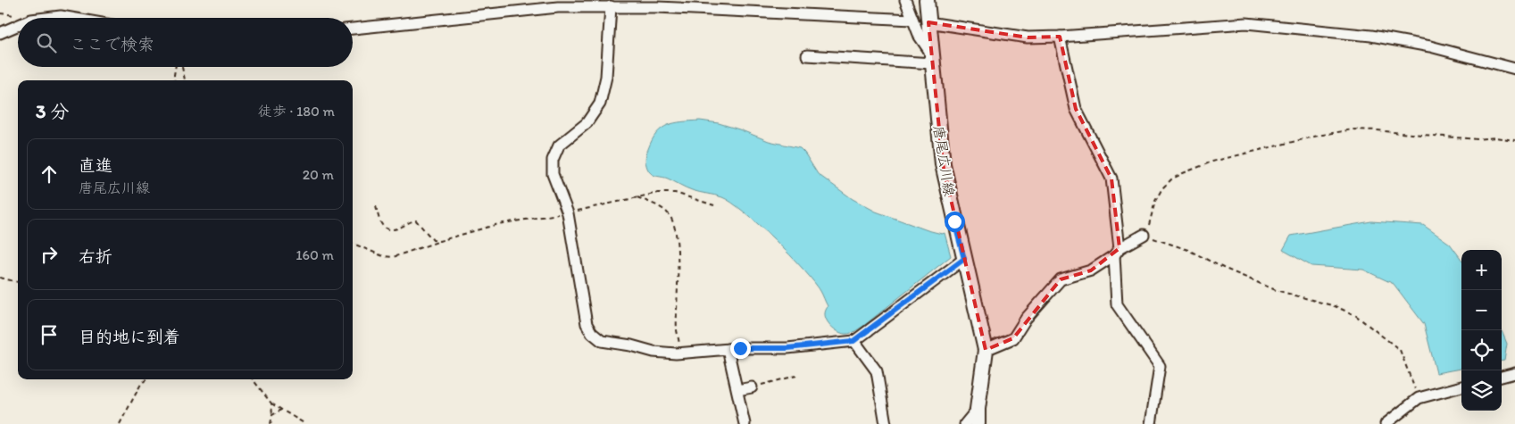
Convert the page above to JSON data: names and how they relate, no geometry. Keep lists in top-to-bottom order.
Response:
{
  "streets": {
    "main road": ["唐尾広川線"]
  },
  "page": {
    "search": "ここで検索",
    "heading": ["3 分", "徒歩 · 180 m"],
    "list": [
      ["直進", "唐尾広川線", "20 m"],
      ["右折", "160 m"],
      "目的地に到着"
    ],
    "map_buttons": ["+", "−"]
  }
}
